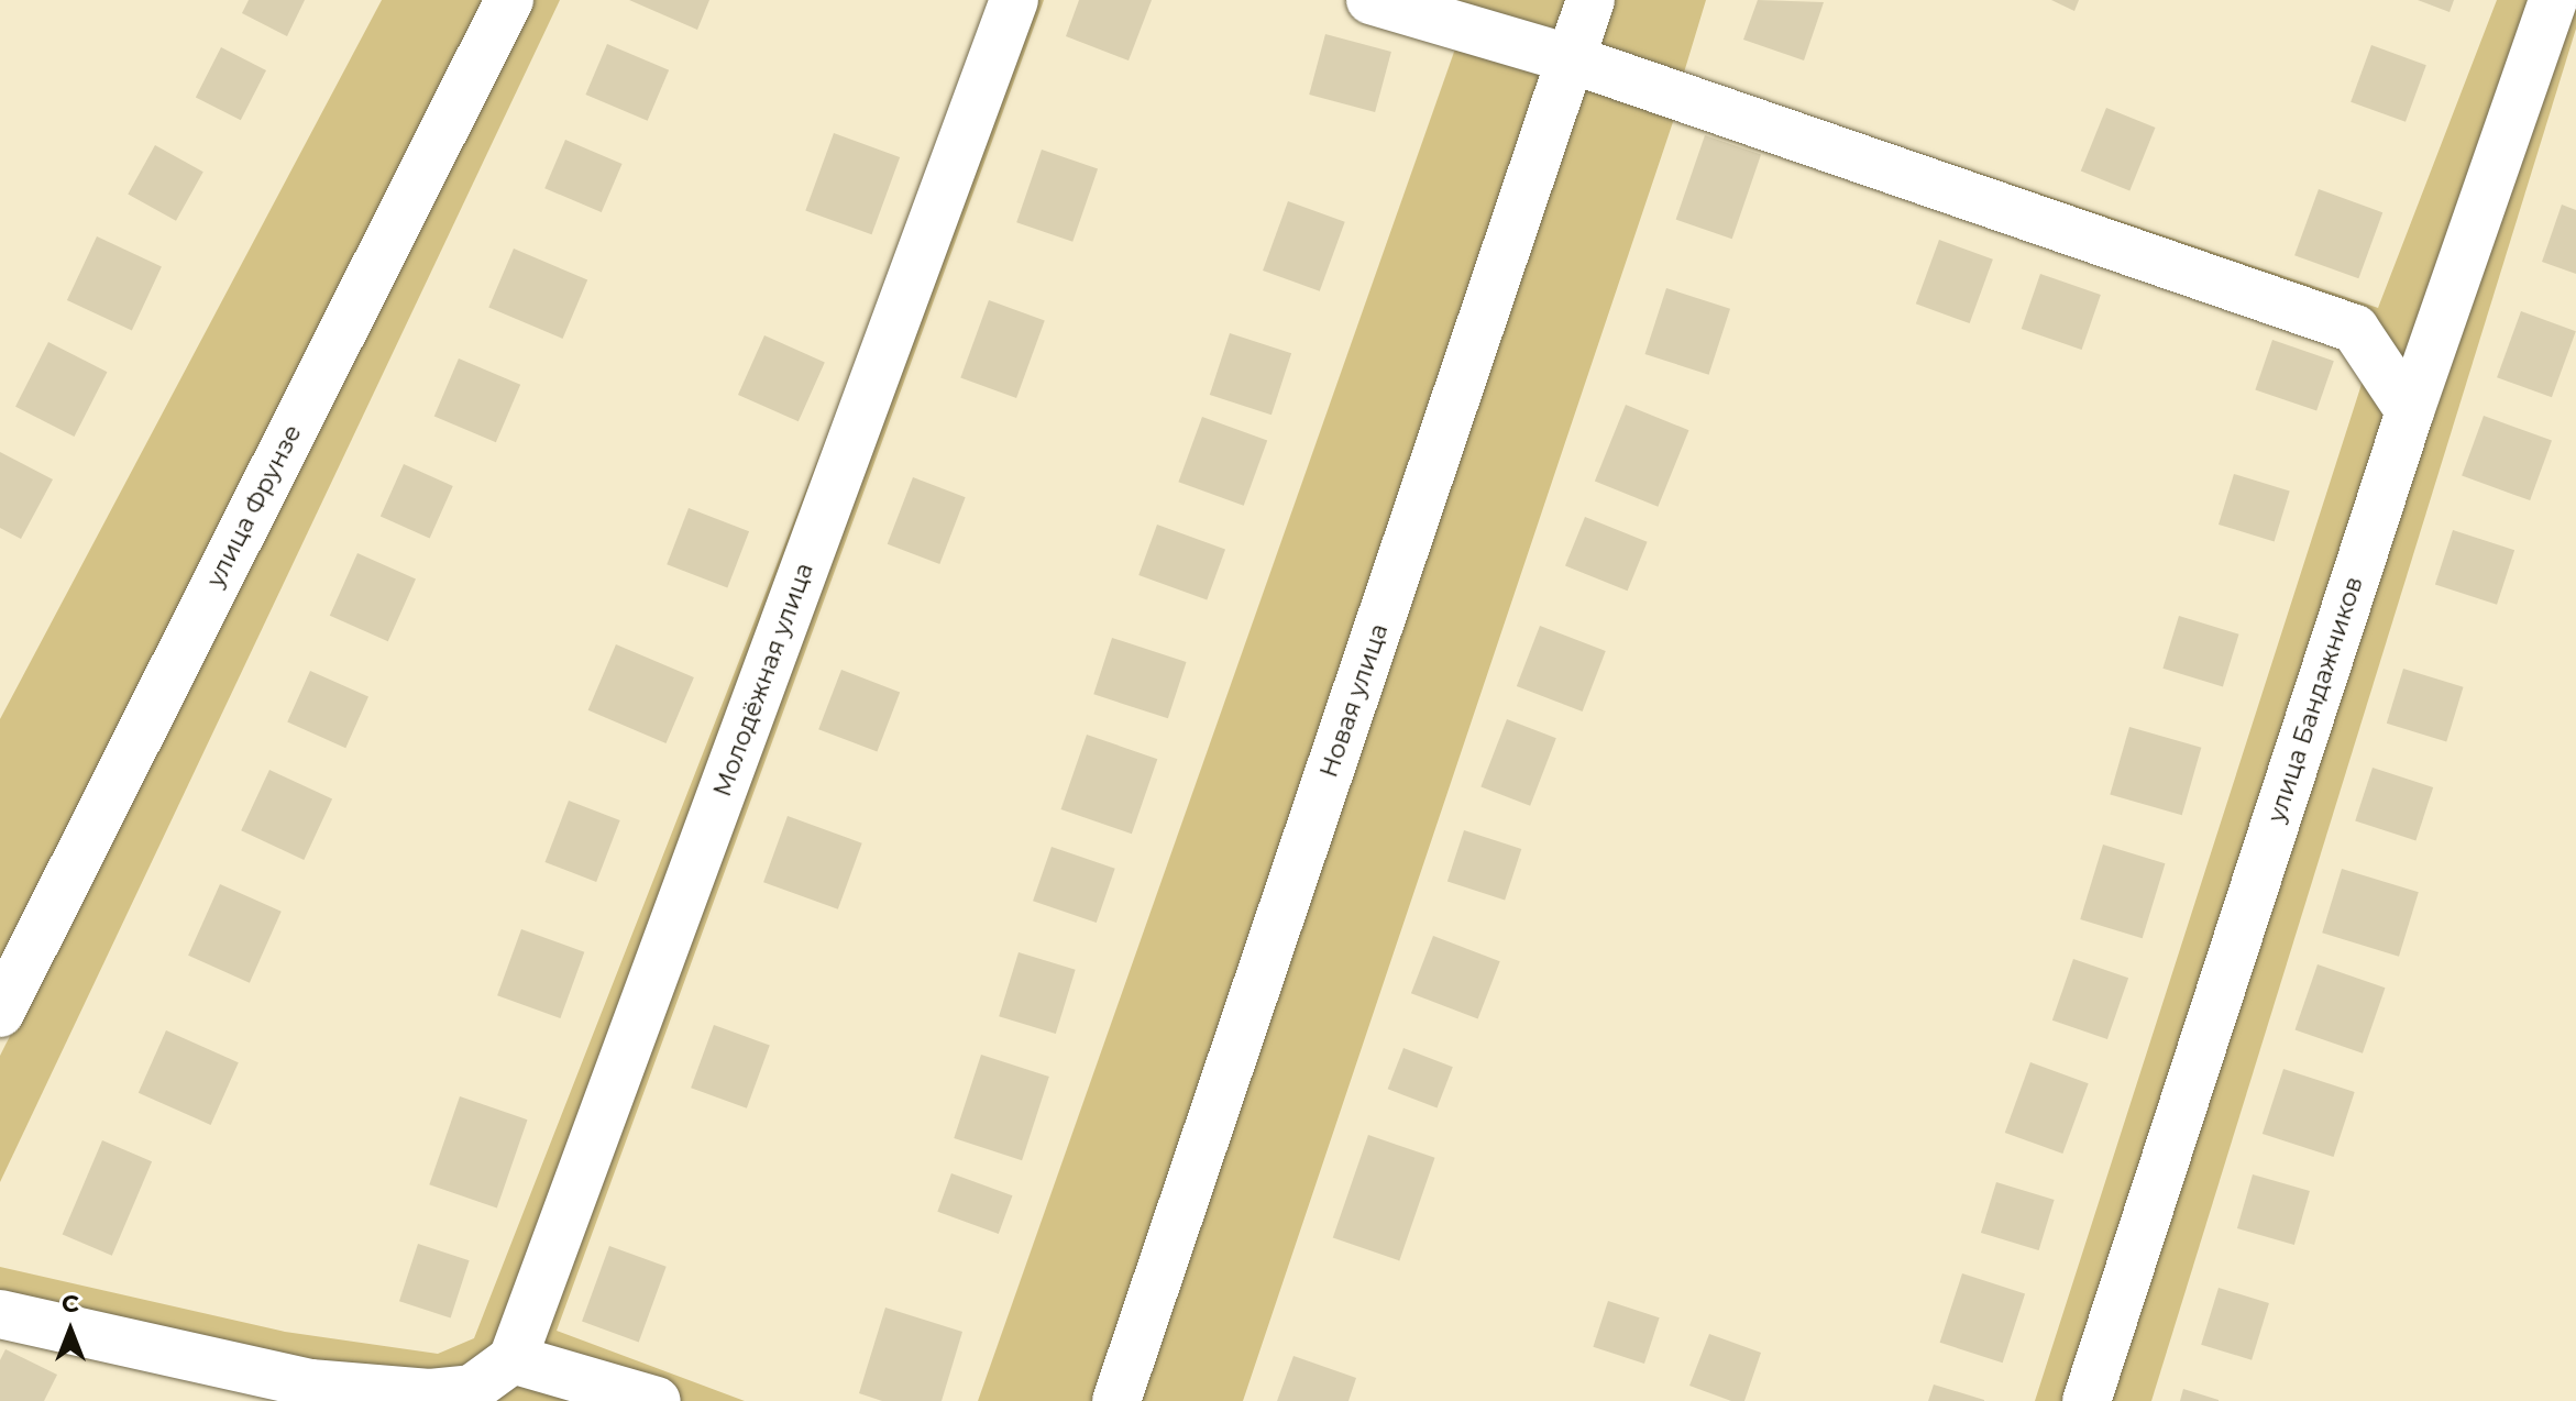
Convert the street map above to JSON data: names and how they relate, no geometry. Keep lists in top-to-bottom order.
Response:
{
  "streets": {
    "street": [
      "улица Фрунзе",
      "Молодёжная улица",
      "улица Бандажников",
      "Новая улица"
    ]
  },
  "north": "top"
}
